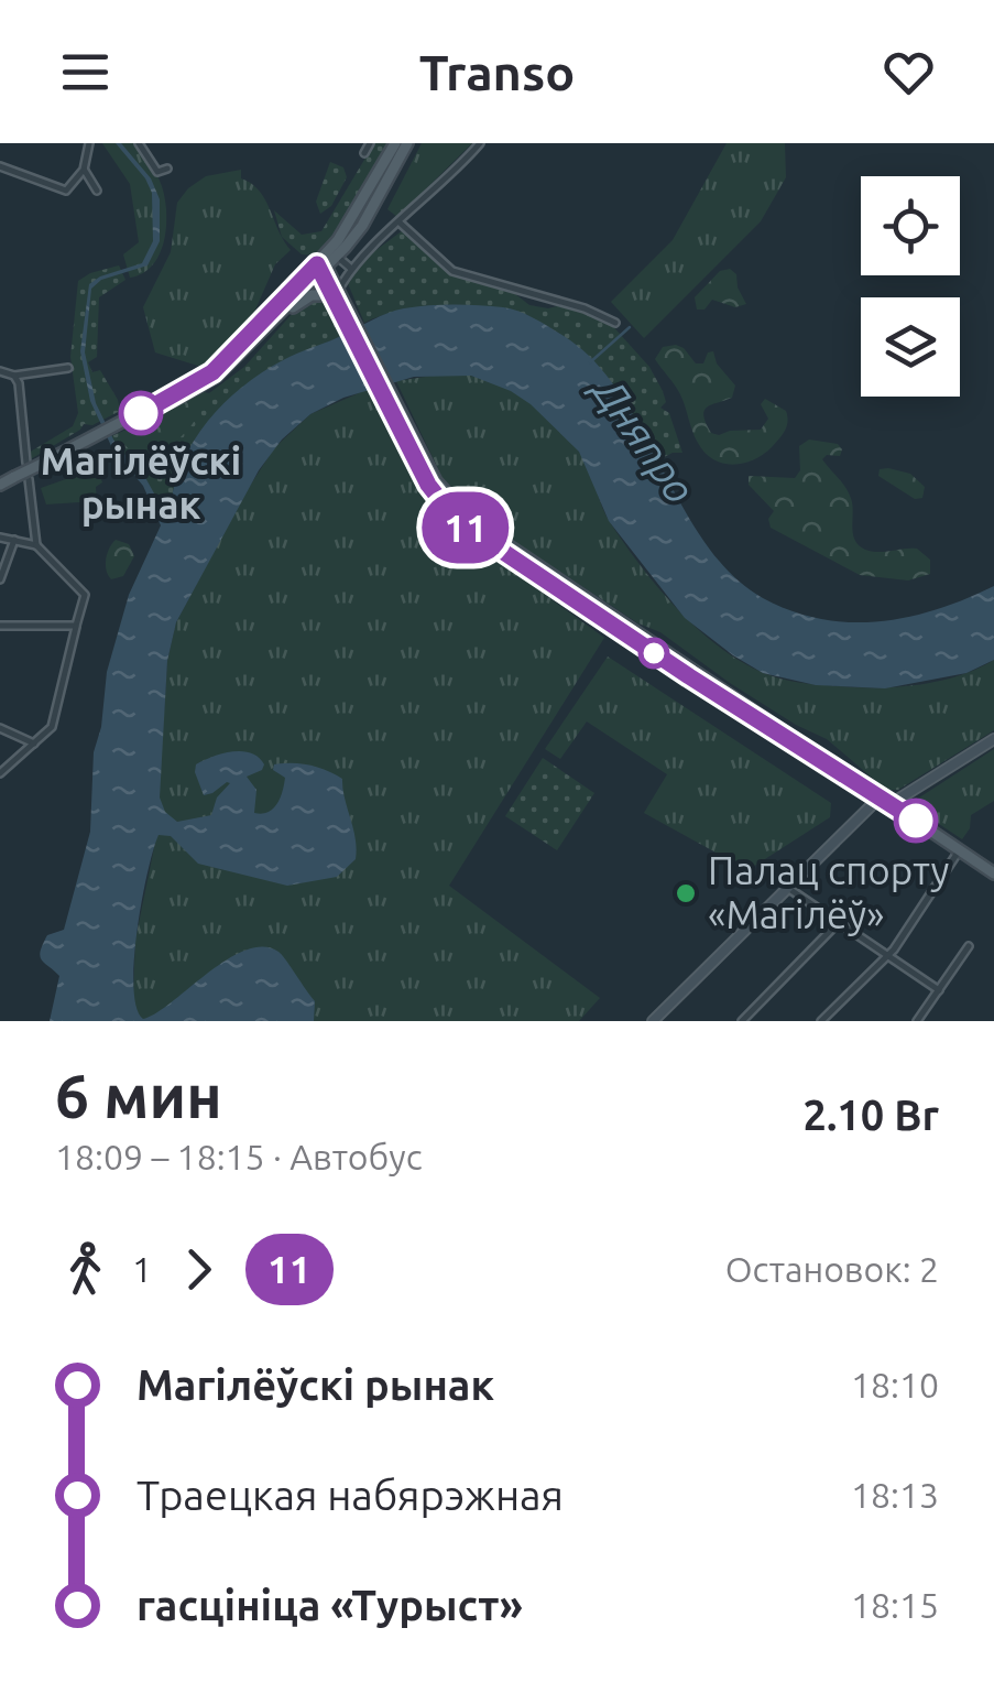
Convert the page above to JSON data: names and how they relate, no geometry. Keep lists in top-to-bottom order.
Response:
{
  "water": ["Дняпро"],
  "places": ["Магілёўскі рынак", "Палац спорту «Магілёў»"],
  "lines": ["bus line 11"],
  "page": {
    "header": "Transo",
    "on_map": "11",
    "heading": ["6 мин", "18:09 – 18:15 · Автобус", "2.10 Br"],
    "legs": ["1", "11", "Остановок: 2"],
    "list": [
      {
        "name": "Магілёўскі рынак",
        "value": "18:10"
      },
      {
        "name": "Траецкая набярэжная",
        "value": "18:13"
      },
      {
        "name": "гасцініца «Турыст»",
        "value": "18:15"
      }
    ]
  }
}
